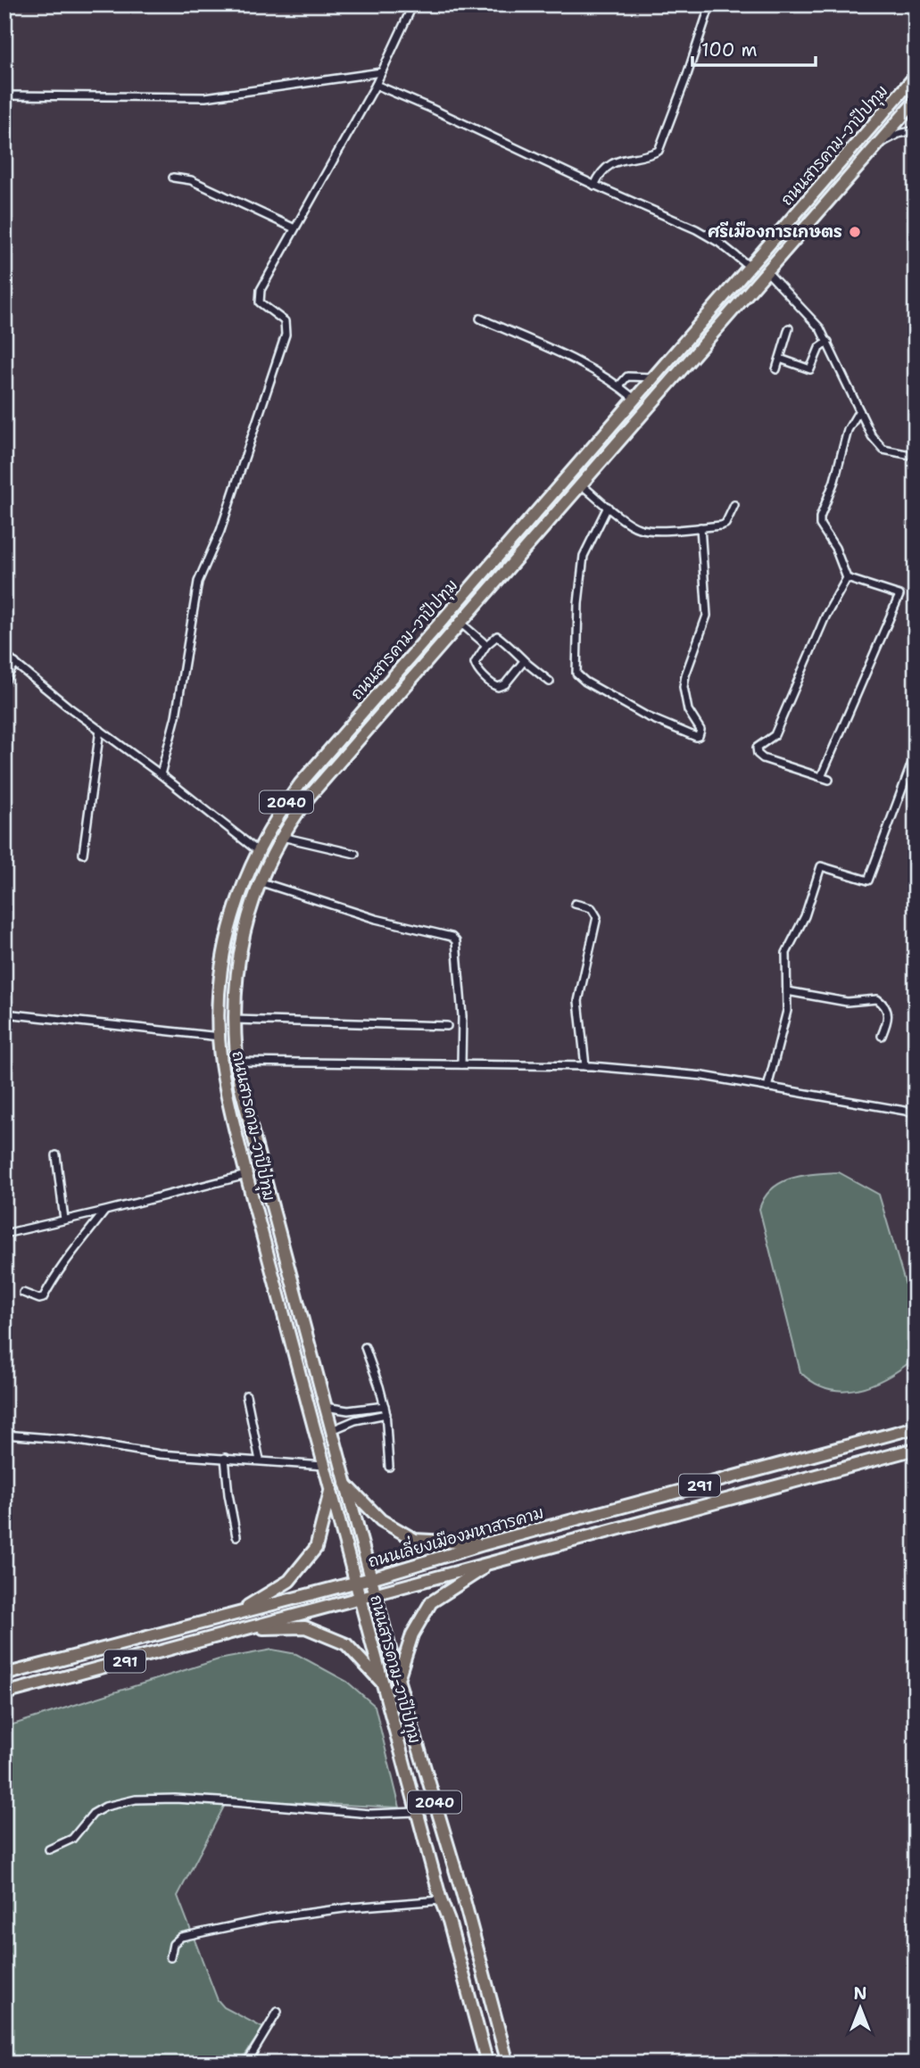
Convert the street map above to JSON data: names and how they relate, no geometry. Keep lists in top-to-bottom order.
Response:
{
  "streets": {
    "main road": [
      "ถนนสารคาม-วาปีปทุม",
      "2040",
      "291",
      "ถนนเลี่ยงเมืองมหาสารคาม"
    ]
  },
  "crossings": [
    ["ถนนสารคาม-วาปีปทุม", "ถนนเลี่ยงเมืองมหาสารคาม"]
  ],
  "places": ["ศรีเมืองการเกษตร"],
  "scale_bar": "100 m",
  "north": "top"
}
